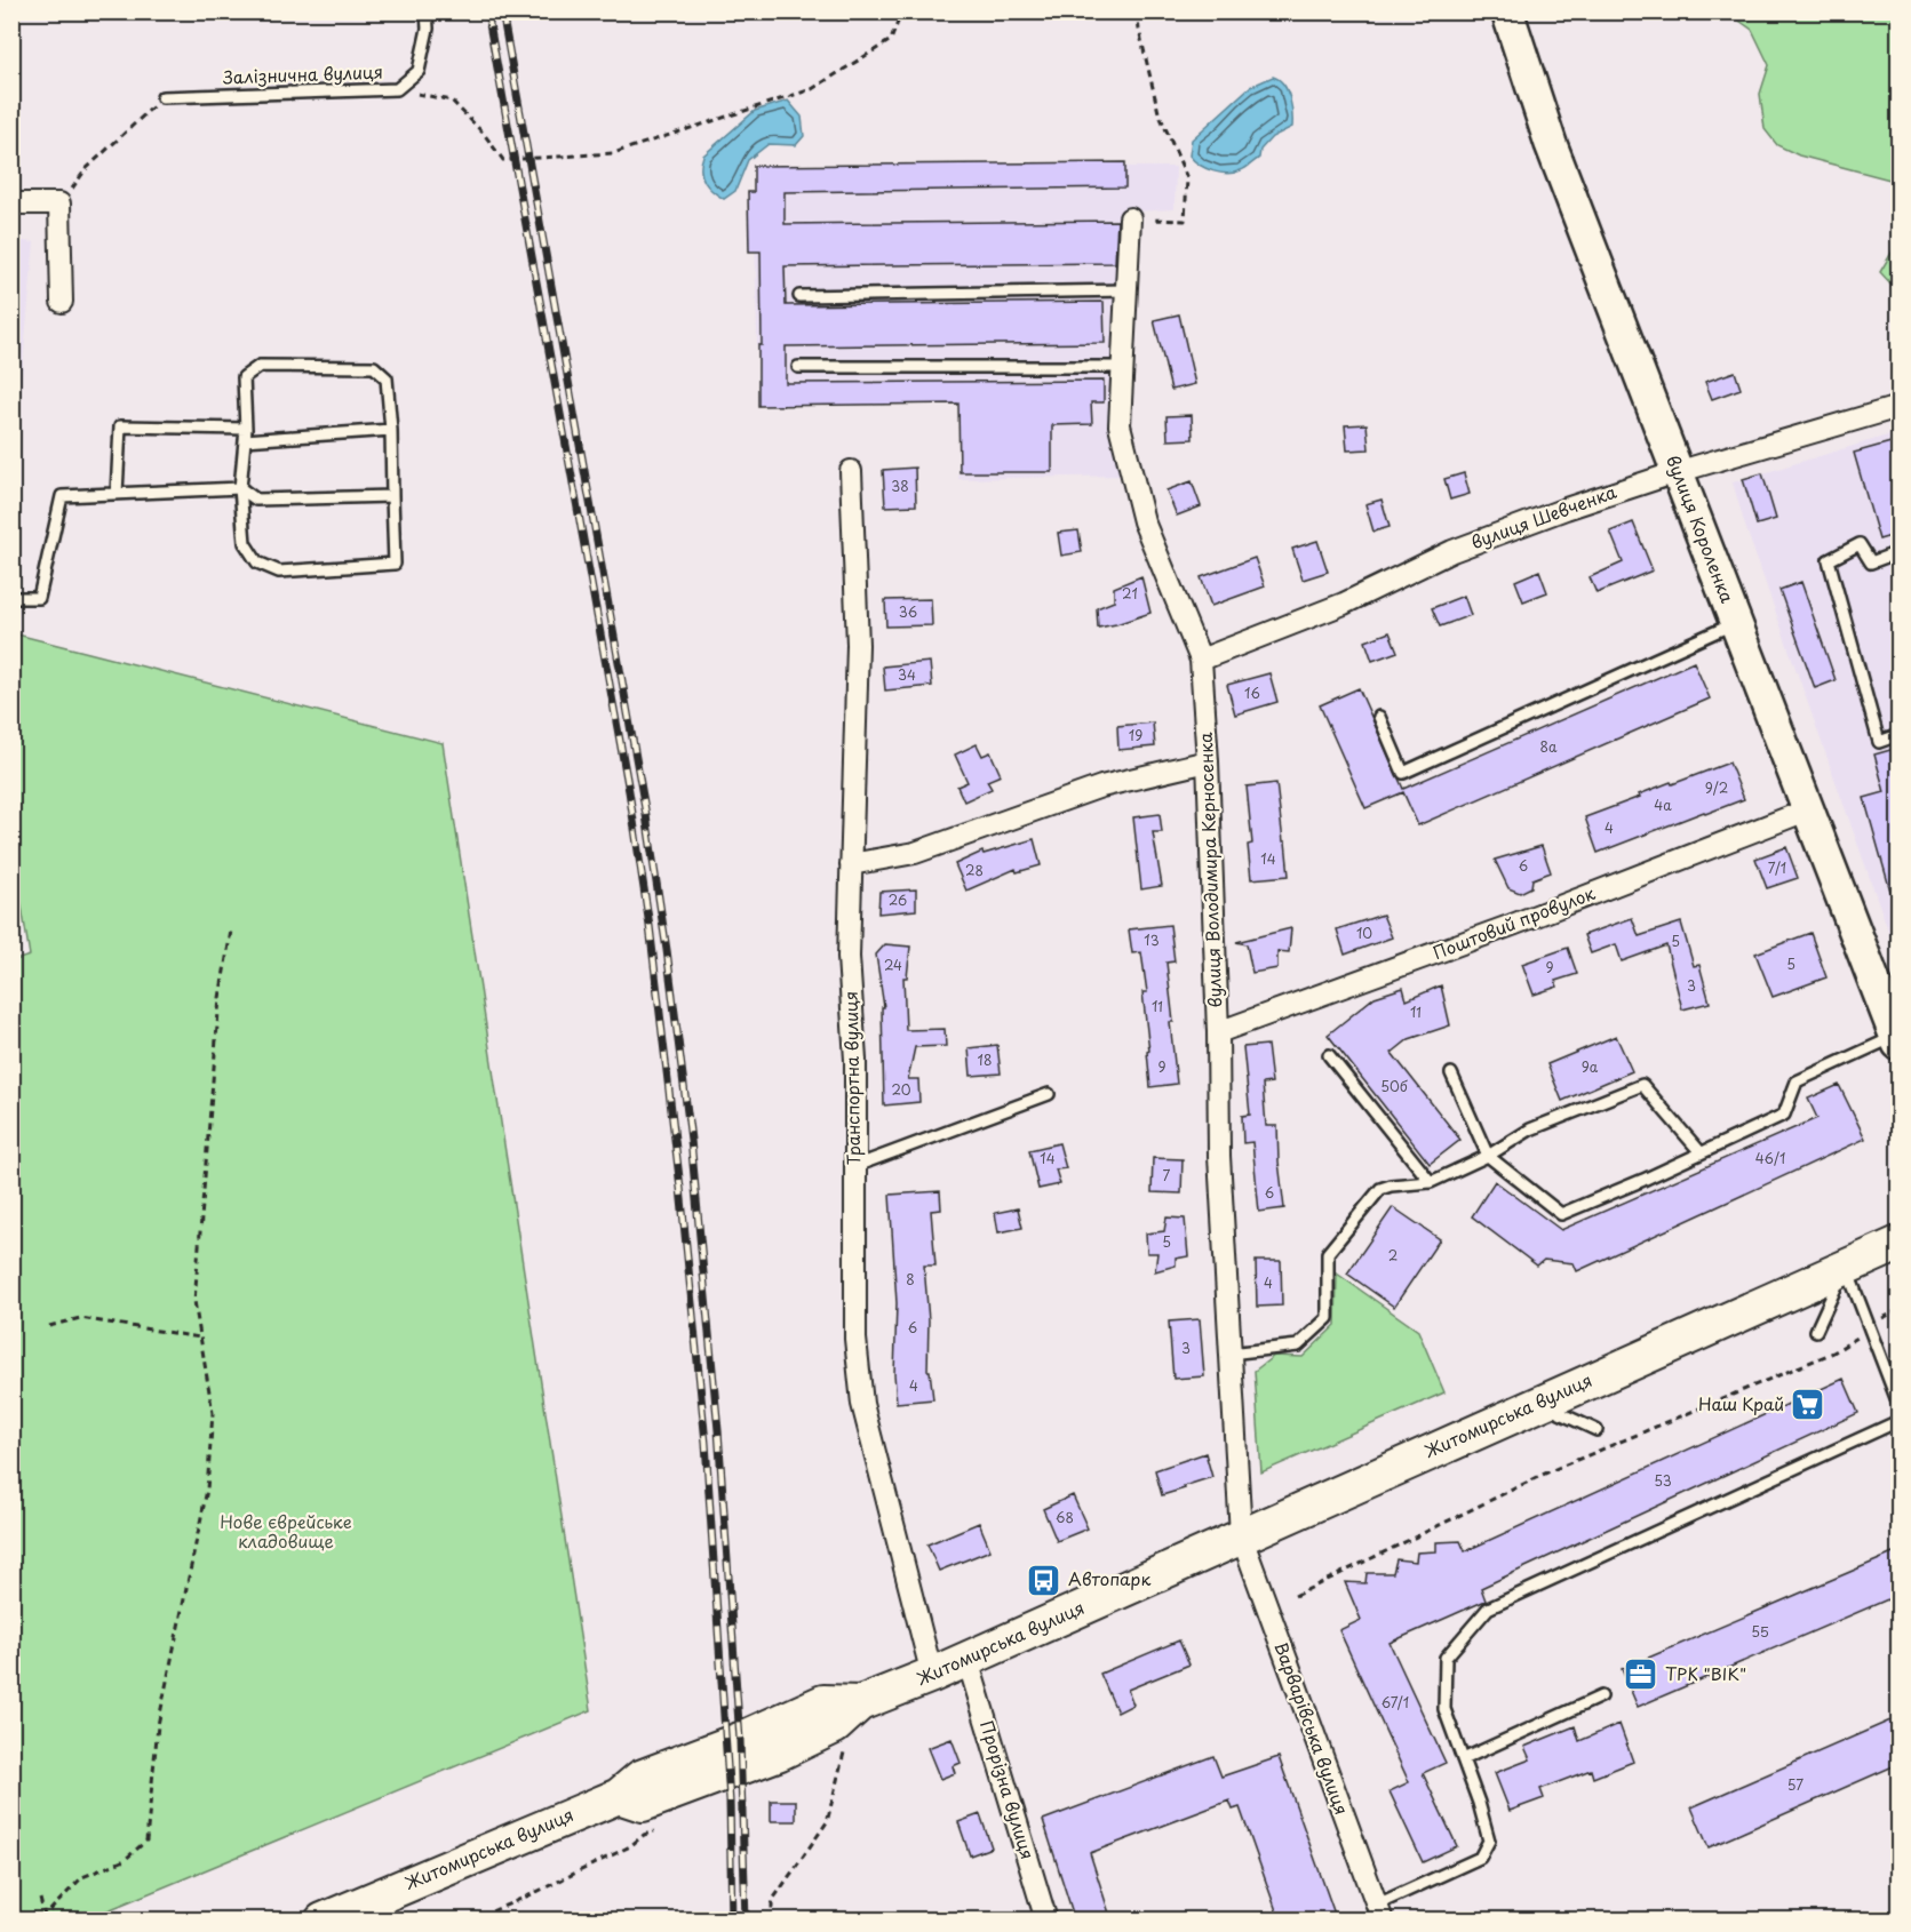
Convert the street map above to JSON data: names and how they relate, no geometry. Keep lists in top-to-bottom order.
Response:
{
  "streets": {
    "main road": ["вулиця Короленка", "Житомирська вулиця"],
    "street": [
      "вулиця Шевченка",
      "вулиця Володимира Керносенка",
      "Поштовий провулок",
      "Транспортна вулиця",
      "Варварівська вулиця",
      "Прорізна вулиця"
    ],
    "lane": ["Залізнична вулиця"]
  },
  "crossings": [
    ["вулиця Шевченка", "вулиця Короленка"],
    ["вулиця Шевченка", "вулиця Володимира Керносенка"],
    ["вулиця Короленка", "Поштовий провулок"],
    ["вулиця Володимира Керносенка", "Поштовий провулок"],
    ["вулиця Володимира Керносенка", "Житомирська вулиця"],
    ["вулиця Володимира Керносенка", "Варварівська вулиця"],
    ["Транспортна вулиця", "Житомирська вулиця"],
    ["Житомирська вулиця", "Варварівська вулиця"],
    ["Житомирська вулиця", "Прорізна вулиця"]
  ],
  "parks": ["Нове єврейське кладовище"],
  "places": {
    "supermarket": ["Наш Край"],
    "bus stop": ["Автопарк"],
    "office": ["ТРК \"ВІК\""]
  },
  "house_numbers": [
    "38",
    "21",
    "36",
    "34",
    "16",
    "19",
    "8а",
    "9/2",
    "4а",
    "4",
    "14",
    "6",
    "7/1",
    "28",
    "26",
    "10",
    "13",
    "5",
    "5",
    "24",
    "9",
    "3",
    "11",
    "11",
    "18",
    "9",
    "9а",
    "50б",
    "20",
    "14",
    "46/1",
    "7",
    "6",
    "5",
    "2",
    "8",
    "4",
    "6",
    "3",
    "4",
    "53",
    "68",
    "55",
    "67/1",
    "57"
  ]
}
